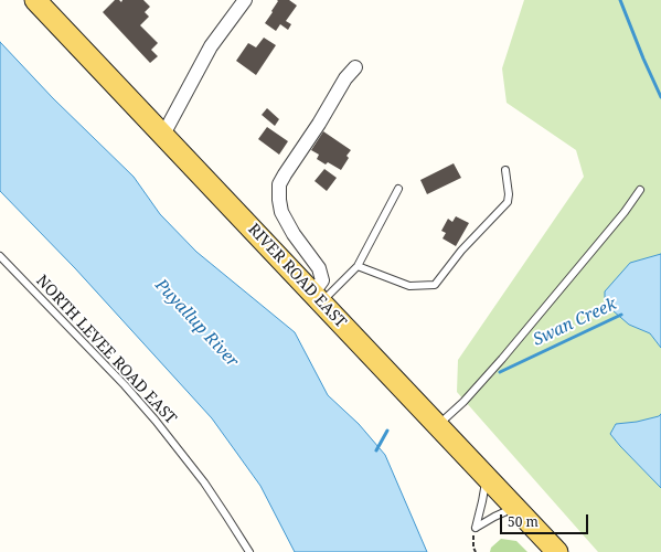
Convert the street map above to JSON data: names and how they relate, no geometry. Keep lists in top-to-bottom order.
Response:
{
  "streets": {
    "main road": ["RIVER ROAD EAST"],
    "lane": ["NORTH LEVEE ROAD EAST"]
  },
  "water": ["Swan Creek", "Puyallup River"],
  "scale_bar": "50 m"
}
